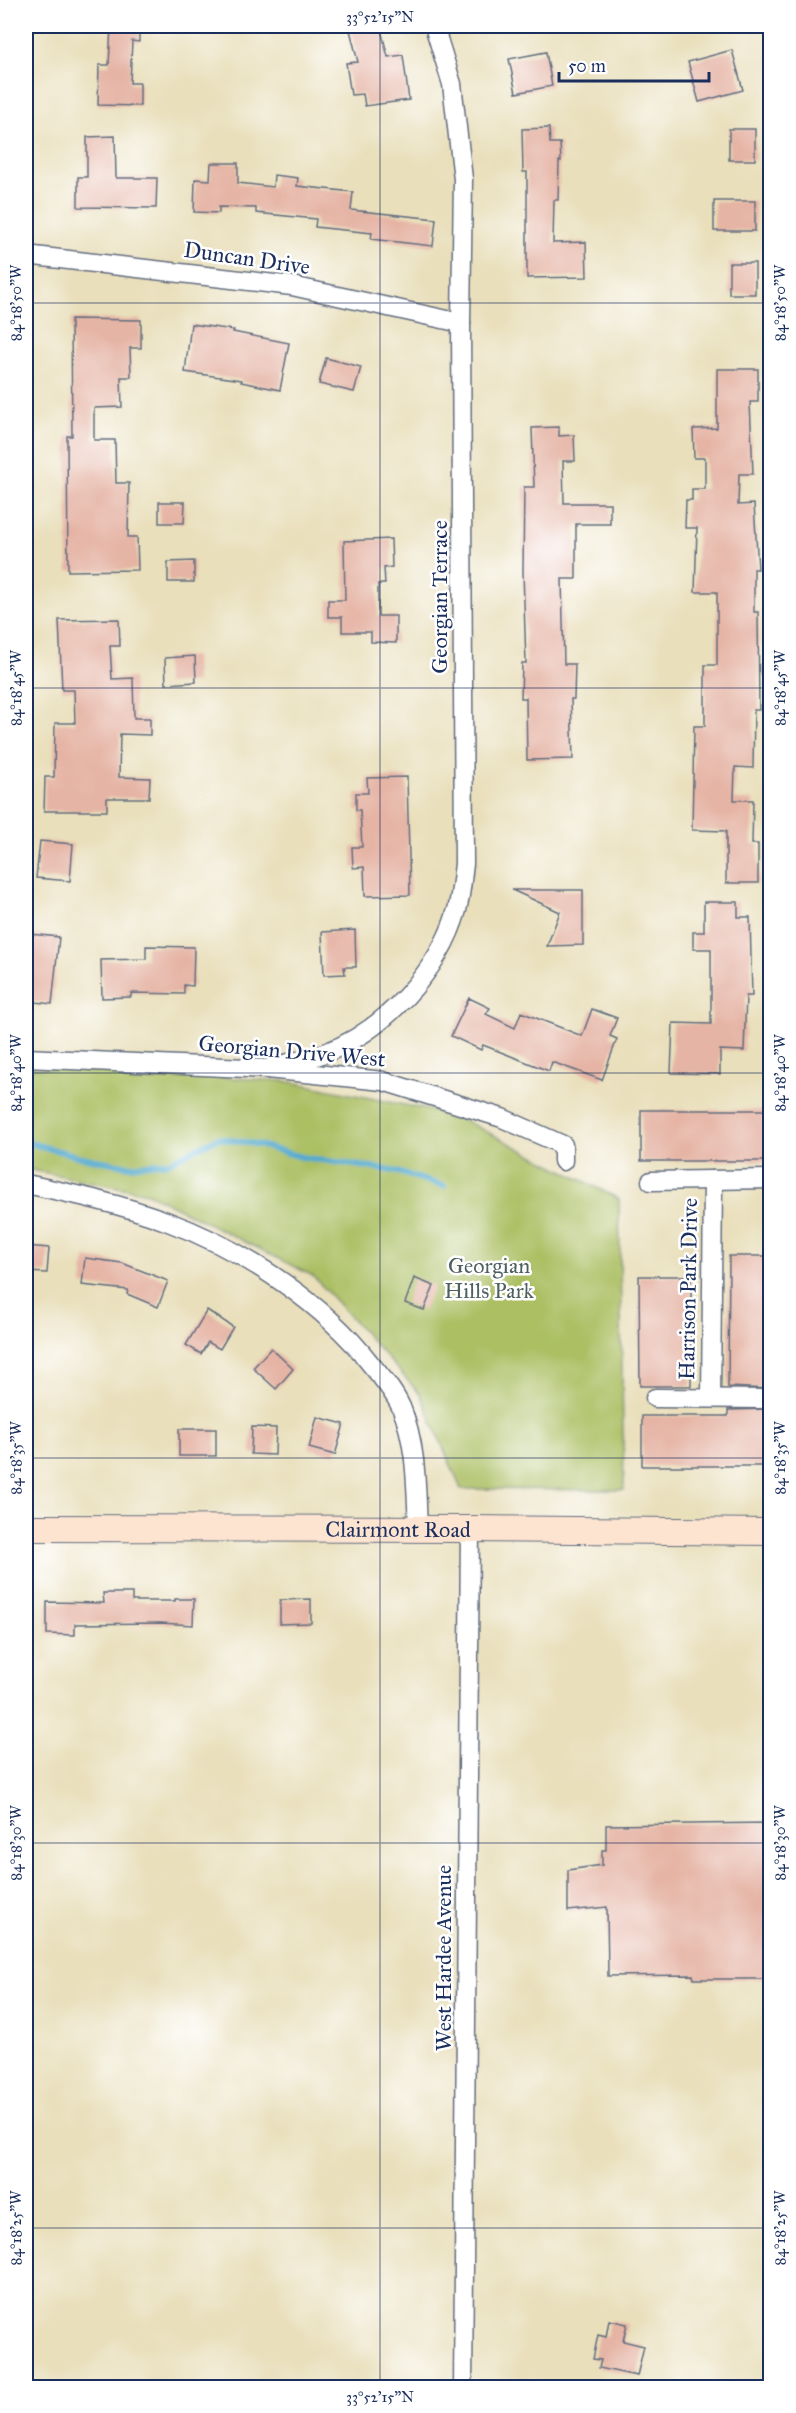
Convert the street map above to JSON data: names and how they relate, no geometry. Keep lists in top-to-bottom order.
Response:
{
  "streets": {
    "main road": ["Clairmont Road"],
    "street": [
      "Duncan Drive",
      "Georgian Terrace",
      "Georgian Drive West",
      "Harrison Park Drive",
      "West Hardee Avenue"
    ]
  },
  "crossings": [
    ["Duncan Drive", "Georgian Terrace"],
    ["Georgian Terrace", "Georgian Drive West"],
    ["Clairmont Road", "West Hardee Avenue"]
  ],
  "parks": ["Georgian Hills Park"],
  "scale_bar": "50 m",
  "coordinates": [
    "33°52'15\"N",
    "84°18'50\"W",
    "84°18'45\"W",
    "84°18'40\"W",
    "84°18'35\"W",
    "84°18'30\"W",
    "84°18'25\"W"
  ]
}
